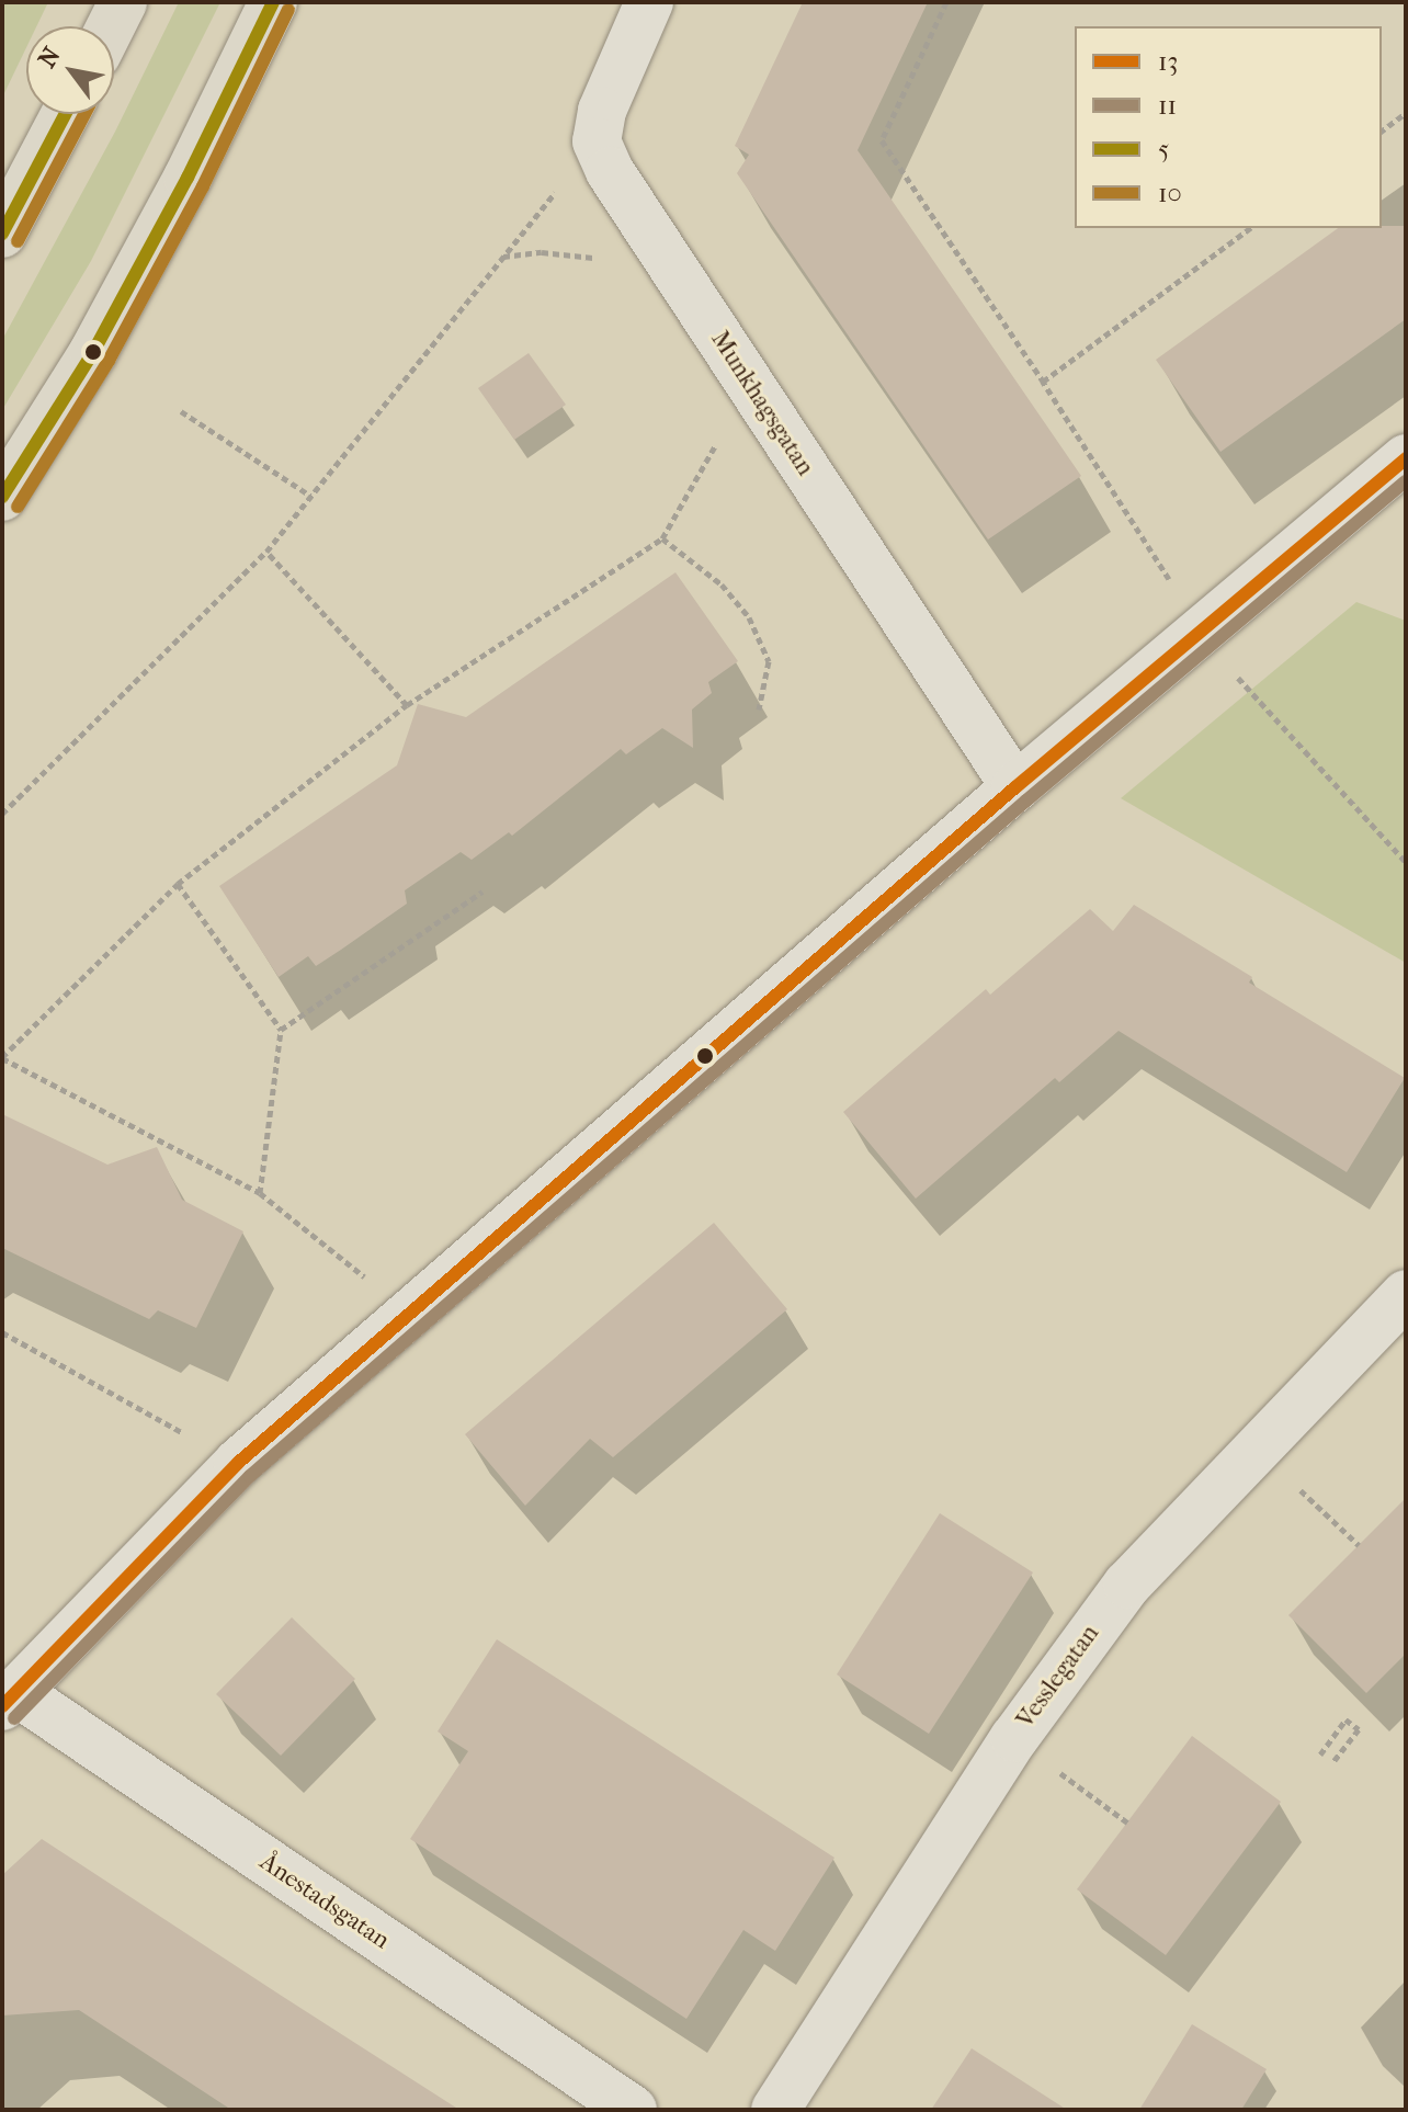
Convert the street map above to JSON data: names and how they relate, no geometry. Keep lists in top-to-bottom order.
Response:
{
  "streets": {
    "street": ["Munkhagsgatan", "Vesslegatan", "Ånestadsgatan"]
  },
  "lines": [
    "transit line 5",
    "transit line 10",
    "transit line 13",
    "transit line 11"
  ],
  "legend": [
    "13",
    "11",
    "5",
    "10"
  ],
  "north": "top left"
}
